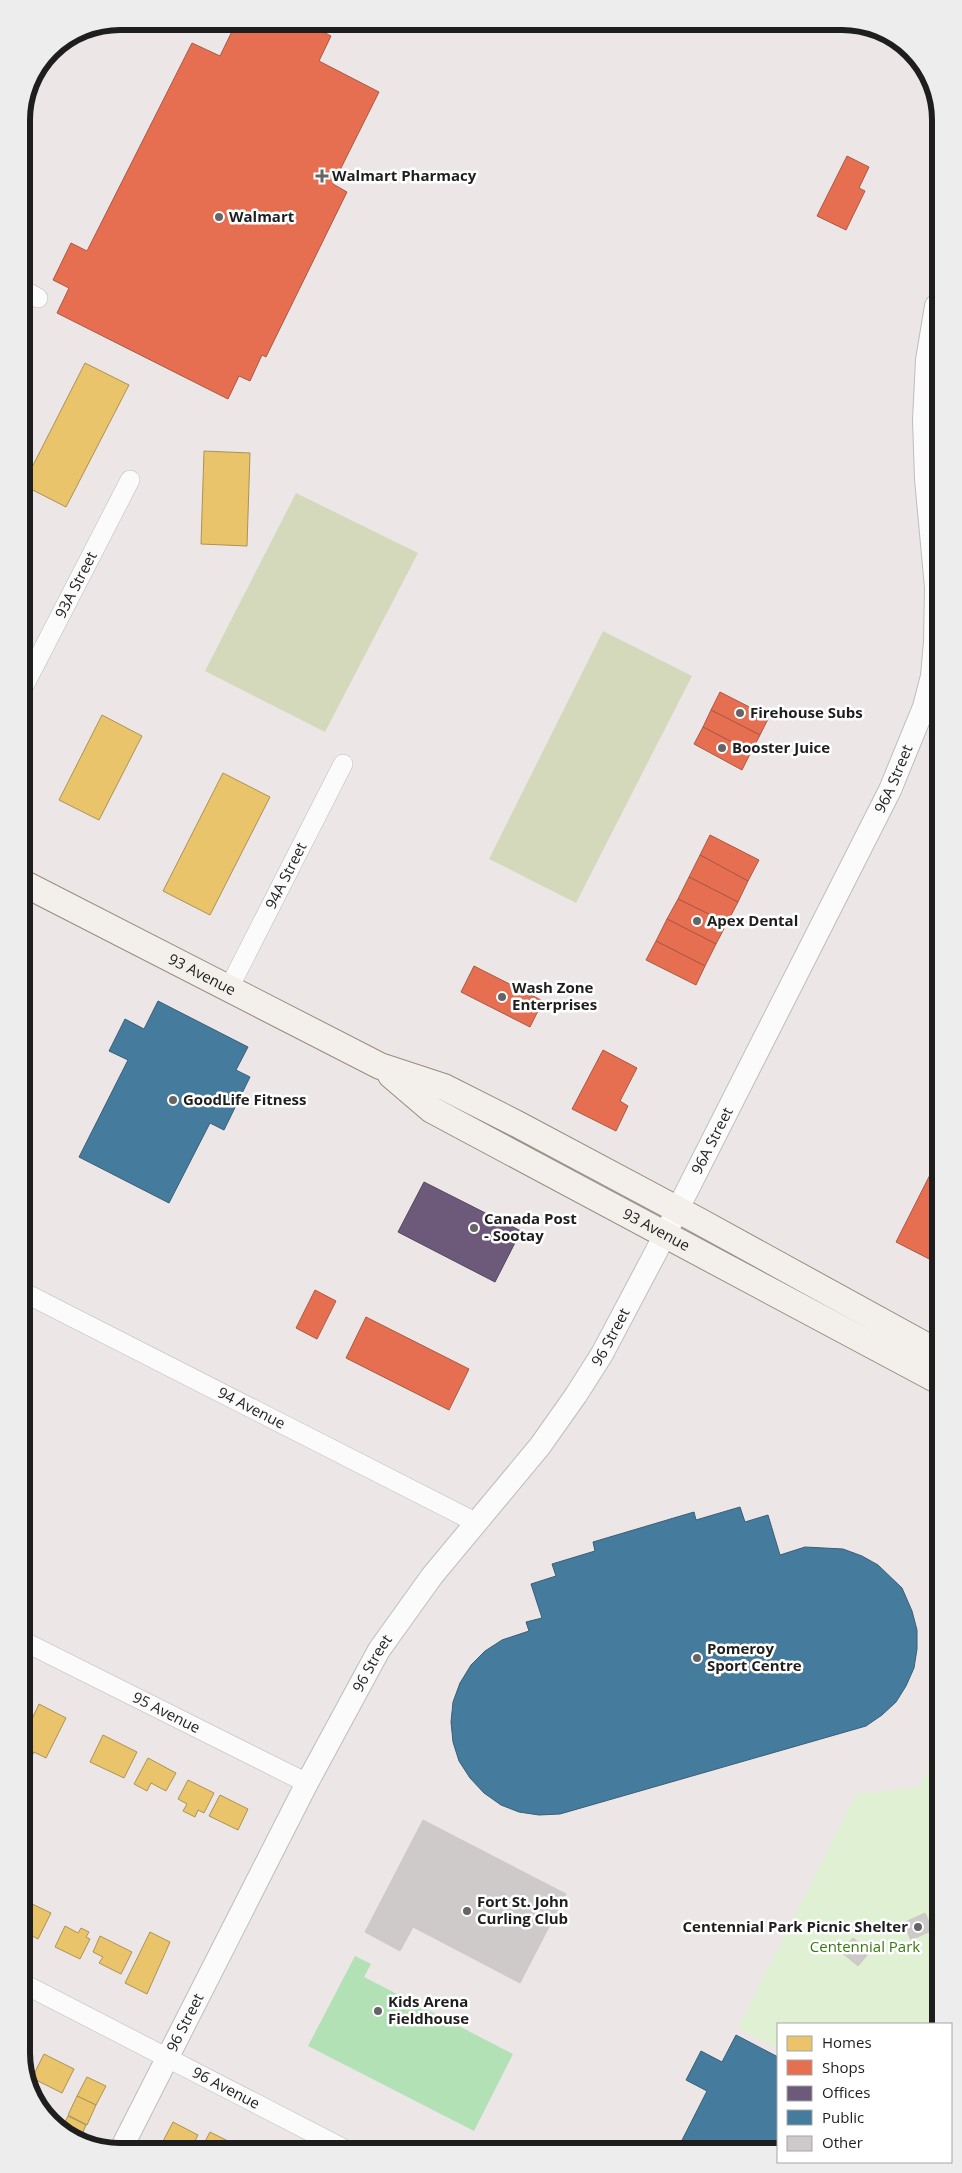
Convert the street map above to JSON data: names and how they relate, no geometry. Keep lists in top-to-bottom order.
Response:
{
  "streets": {
    "main road": ["93 Avenue"],
    "street": [
      "93A Street",
      "96A Street",
      "94A Street",
      "96 Street",
      "94 Avenue",
      "95 Avenue",
      "96 Avenue"
    ]
  },
  "crossings": [
    ["96A Street", "93 Avenue"],
    ["96A Street", "96 Street"],
    ["94A Street", "93 Avenue"],
    ["93 Avenue", "96 Street"],
    ["96 Street", "94 Avenue"],
    ["96 Street", "95 Avenue"],
    ["96 Street", "96 Avenue"]
  ],
  "parks": ["Centennial Park"],
  "places": {
    "health": ["Walmart Pharmacy"],
    "other": [
      "Walmart",
      "Firehouse Subs",
      "Booster Juice",
      "Apex Dental",
      "Wash Zone Enterprises",
      "GoodLife Fitness",
      "Canada Post - Sootay",
      "Pomeroy Sport Centre",
      "Fort St. John Curling Club",
      "Centennial Park Picnic Shelter",
      "Kids Arena Fieldhouse"
    ]
  },
  "legend": [
    "Homes",
    "Shops",
    "Offices",
    "Public",
    "Other"
  ]
}
